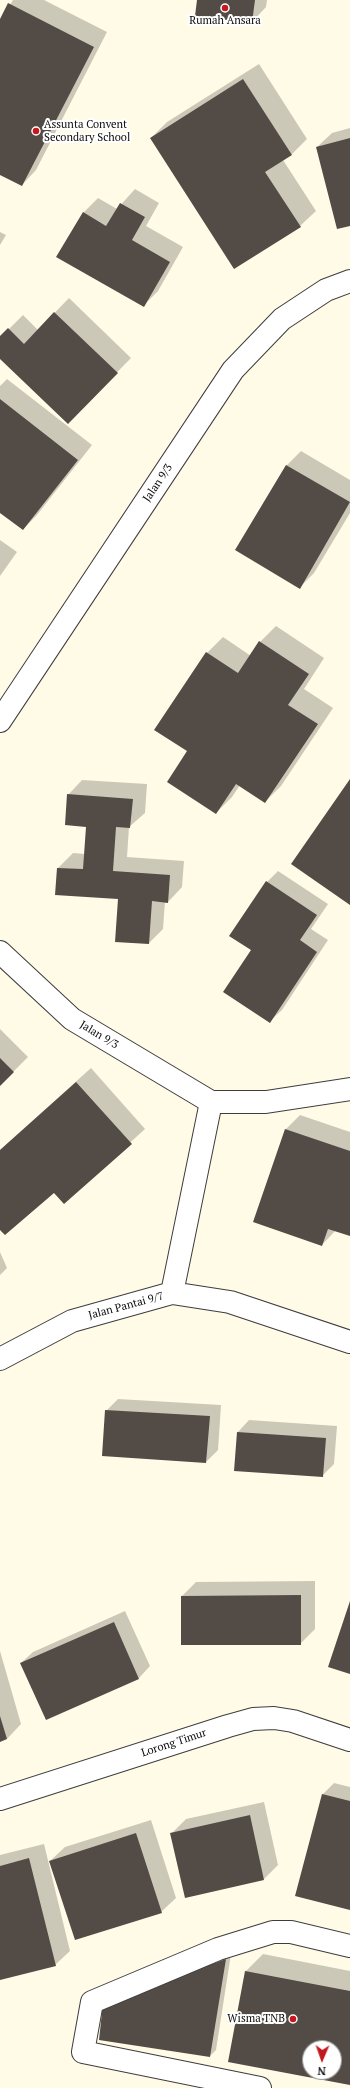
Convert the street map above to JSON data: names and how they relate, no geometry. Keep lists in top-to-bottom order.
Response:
{
  "streets": {
    "street": ["Jalan 9/3", "Jalan Pantai 9/7", "Lorong Timur"]
  },
  "places": ["Rumah Ansara", "Assunta Convent Secondary School", "Wisma TNB"],
  "north": "bottom"
}
